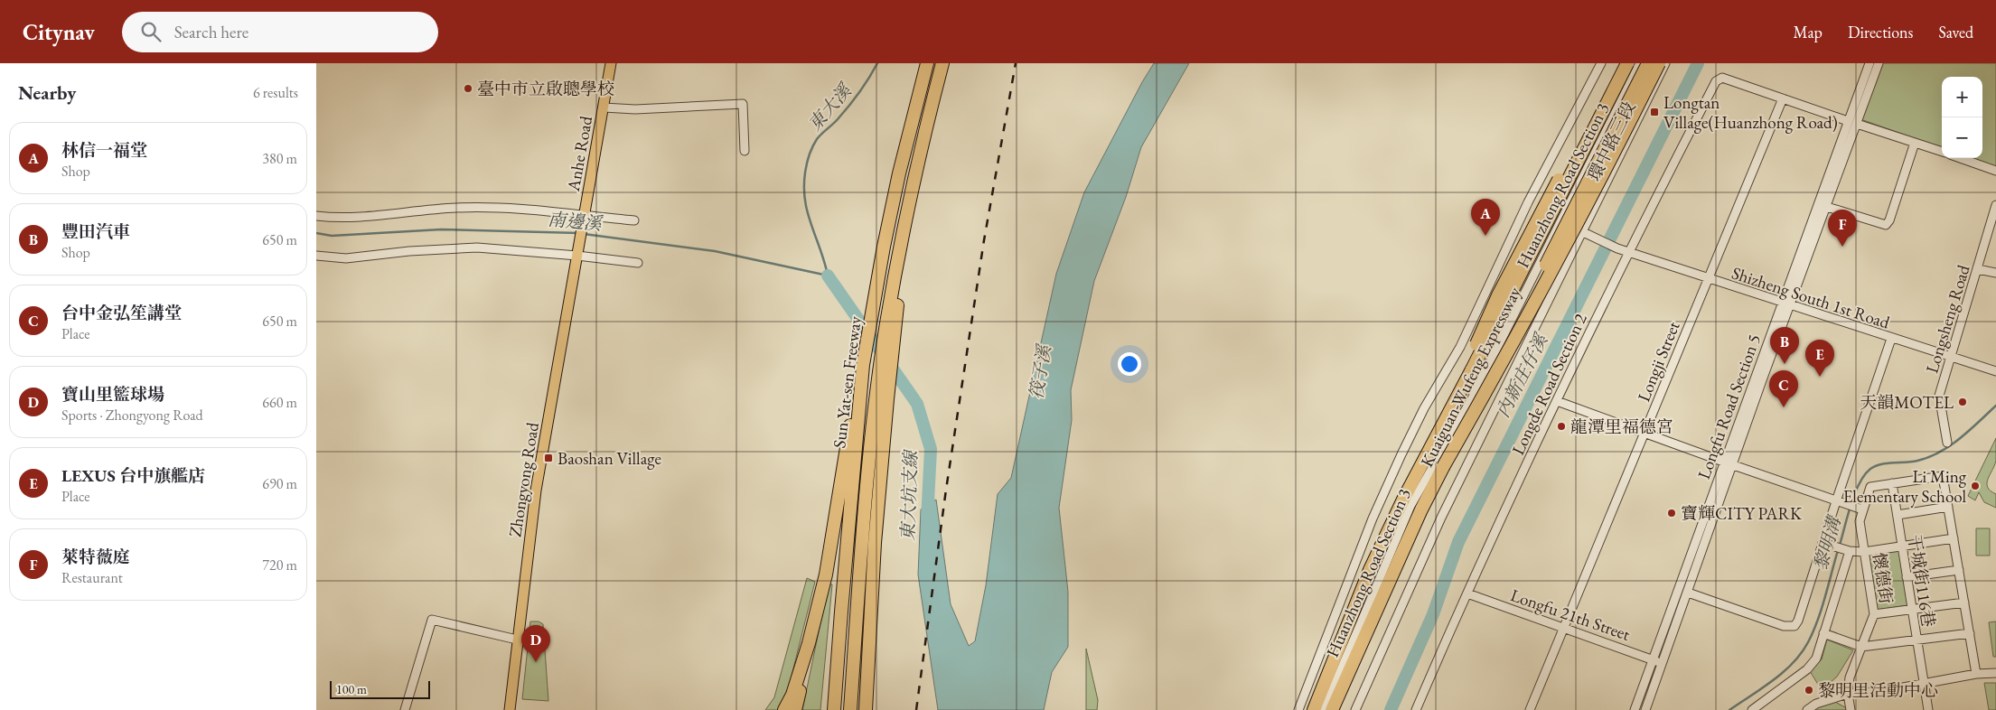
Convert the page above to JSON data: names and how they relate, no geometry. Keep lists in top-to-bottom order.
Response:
{
  "streets": {
    "highway": ["Kuaiguan-Wufeng Expressway", "Sun Yat-sen Freeway"],
    "main road": ["Anhe Road", "Zhongyong Road"],
    "street": [
      "環中路三段",
      "Huanzhong Road Section 3",
      "Shizheng South 1st Road",
      "Longsheng Road",
      "Longji Street",
      "Longde Road Section 2",
      "Longfu Road Section 5",
      "懷德街",
      "干城街116巷",
      "Longfu 21th Street"
    ]
  },
  "crossings": [
    ["環中路三段", "Shizheng South 1st Road"],
    ["Anhe Road", "Zhongyong Road"],
    ["Huanzhong Road Section 3", "Shizheng South 1st Road"],
    ["Shizheng South 1st Road", "Longsheng Road"],
    ["Shizheng South 1st Road", "Longji Street"],
    ["Shizheng South 1st Road", "Longde Road Section 2"],
    ["Shizheng South 1st Road", "Longfu Road Section 5"],
    ["Longji Street", "Longde Road Section 2"],
    ["Longji Street", "Longfu 21th Street"],
    ["Longde Road Section 2", "Longfu 21th Street"],
    ["Longfu Road Section 5", "Longfu 21th Street"],
    ["懷德街", "干城街116巷"]
  ],
  "water": [
    "東大溪",
    "南邊溪",
    "筏子溪",
    "內新庄仔溪",
    "東大坑支線",
    "黎明溝"
  ],
  "places": {
    "other": [
      "臺中市立啟聰學校",
      "天韻MOTEL",
      "龍潭里福德宮",
      "Li Ming Elementary School",
      "寶輝CITY PARK",
      "黎明里活動中心"
    ],
    "transit": ["Longtan Village(Huanzhong Road)", "Baoshan Village"]
  },
  "scale_bar": "100 m",
  "page": {
    "header": "Citynav",
    "search": "Search here",
    "nav": ["Map", "Directions", "Saved"],
    "heading": ["Nearby", "6 results"],
    "map_buttons": ["+", "−"],
    "list": [
      {
        "mark": "A",
        "name": "林信一福堂",
        "note": "Shop",
        "value": "380 m"
      },
      {
        "mark": "B",
        "name": "豐田汽車",
        "note": "Shop",
        "value": "650 m"
      },
      {
        "mark": "C",
        "name": "台中金弘笙講堂",
        "note": "Place",
        "value": "650 m"
      },
      {
        "mark": "D",
        "name": "寶山里籃球場",
        "note": "Sports · Zhongyong Road",
        "value": "660 m"
      },
      {
        "mark": "E",
        "name": "LEXUS 台中旗艦店",
        "note": "Place",
        "value": "690 m"
      },
      {
        "mark": "F",
        "name": "萊特薇庭",
        "note": "Restaurant",
        "value": "720 m"
      }
    ],
    "pins": [
      "A",
      "F",
      "B",
      "E",
      "C",
      "D"
    ],
    "scale": "100 m"
  }
}
